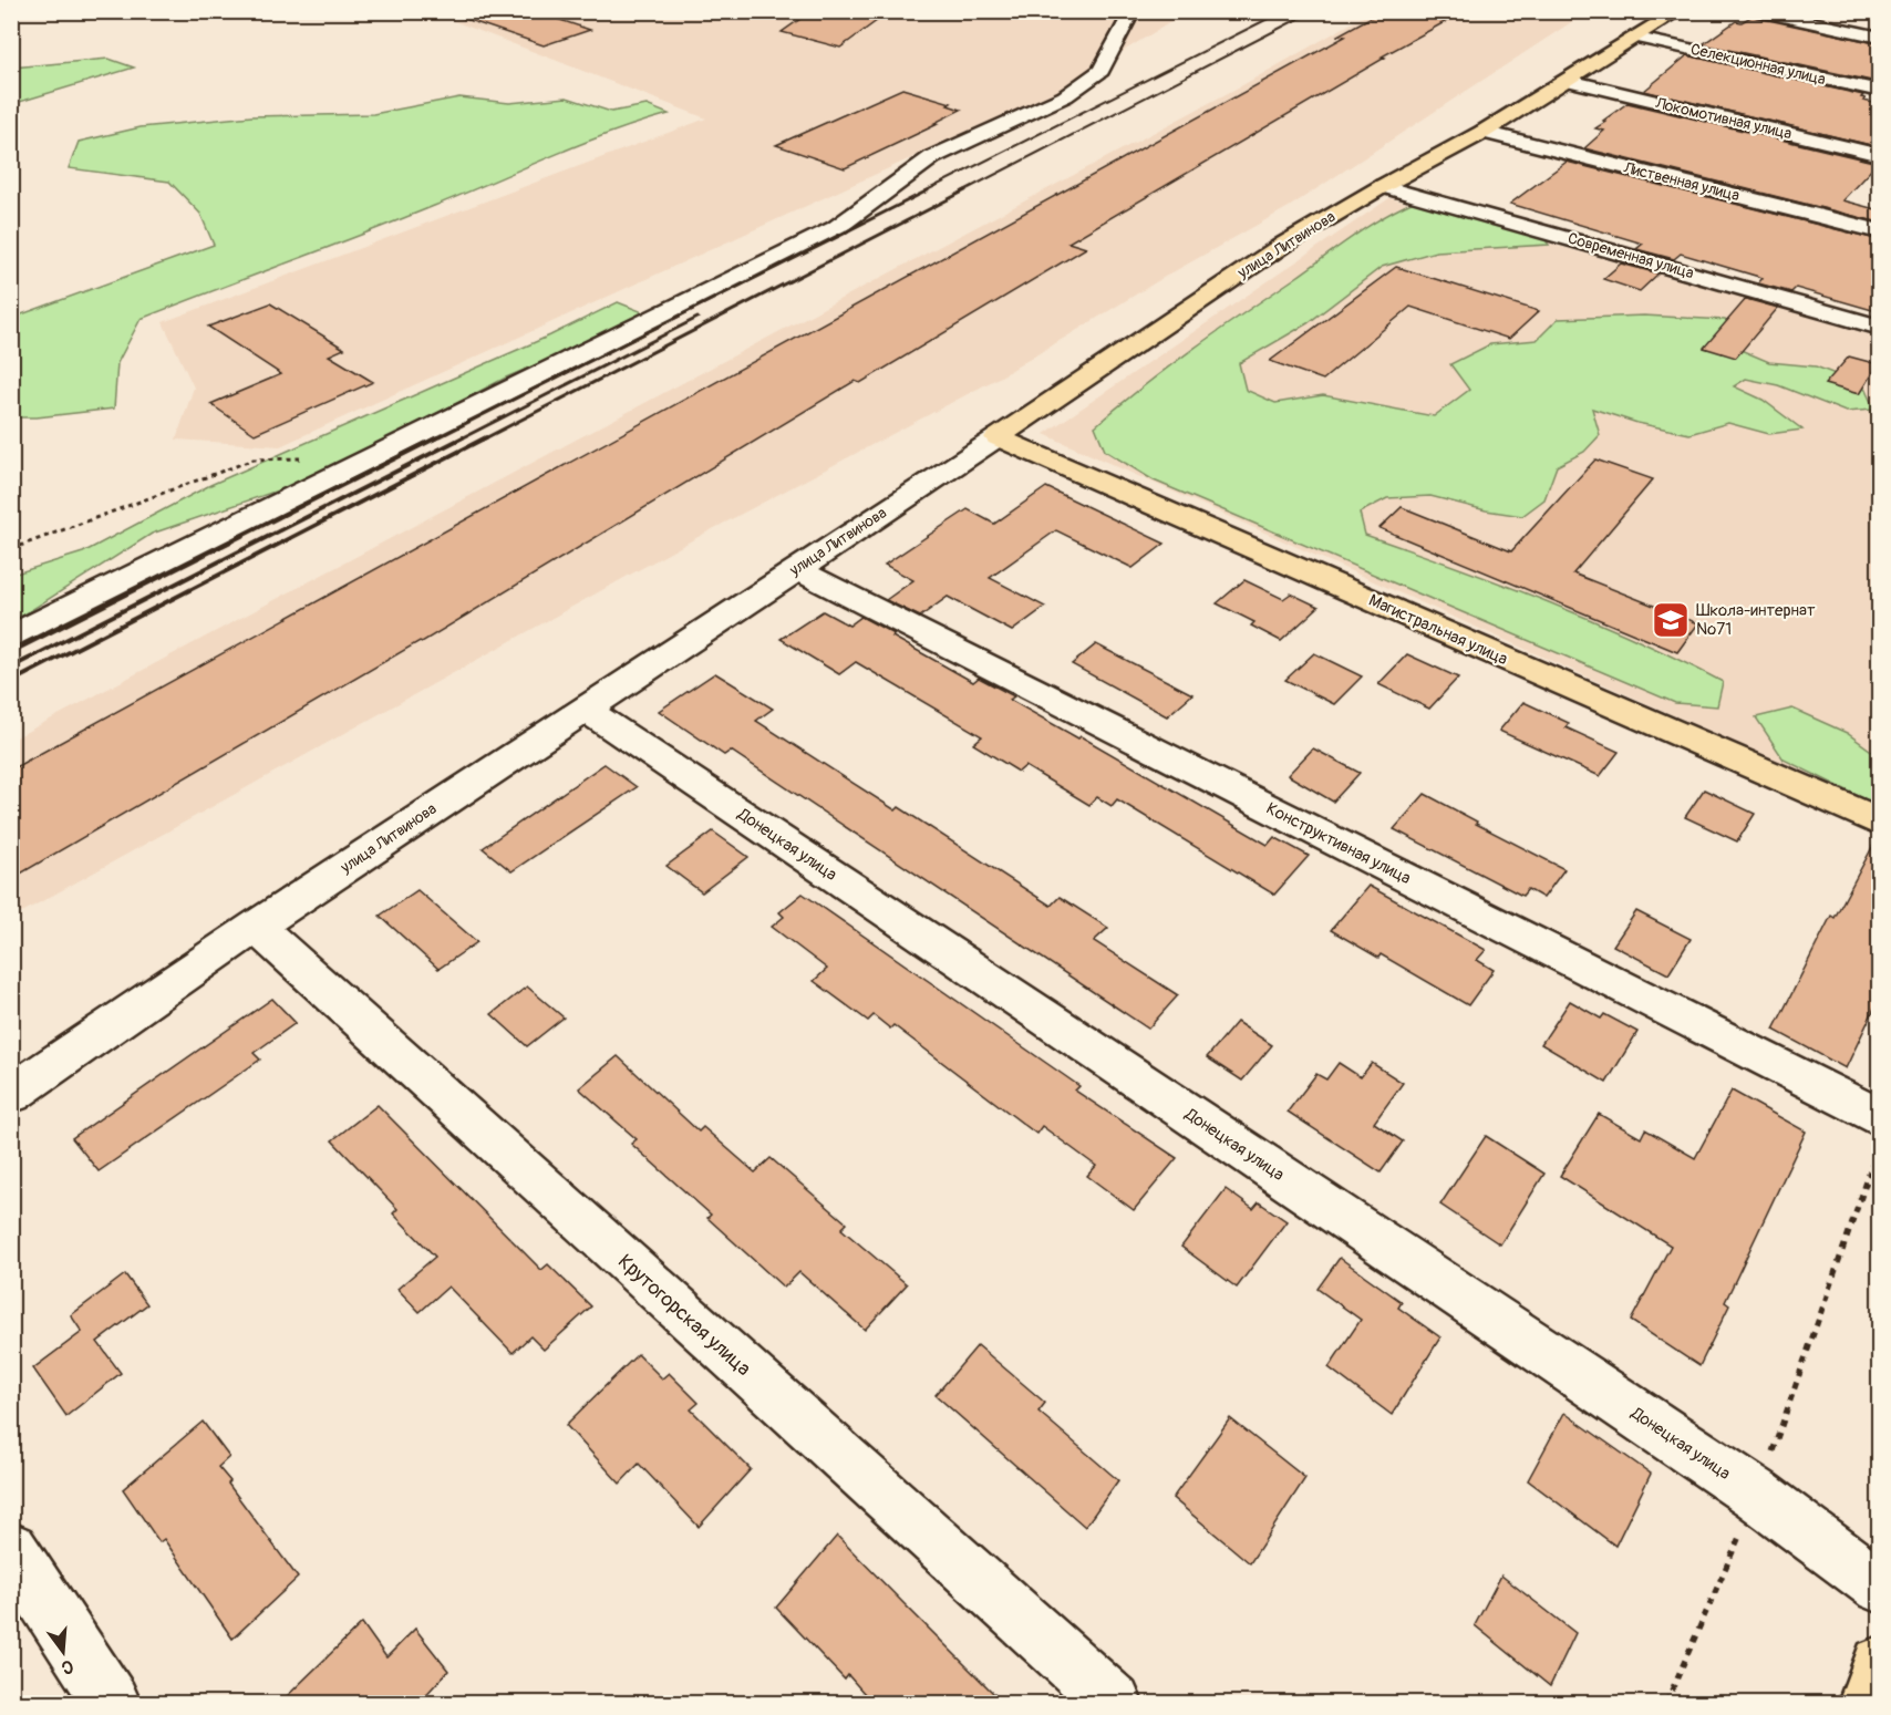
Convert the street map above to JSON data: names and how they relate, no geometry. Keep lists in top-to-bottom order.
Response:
{
  "streets": {
    "main road": ["улица Литвинова", "Магистральная улица"],
    "street": [
      "Селекционная улица",
      "Локомотивная улица",
      "Лиственная улица",
      "Современная улица",
      "Конструктивная улица",
      "Донецкая улица",
      "Крутогорская улица"
    ]
  },
  "crossings": [
    ["Селекционная улица", "улица Литвинова"],
    ["Локомотивная улица", "улица Литвинова"],
    ["Лиственная улица", "улица Литвинова"],
    ["улица Литвинова", "Современная улица"],
    ["улица Литвинова", "Магистральная улица"],
    ["улица Литвинова", "Конструктивная улица"],
    ["улица Литвинова", "Донецкая улица"],
    ["улица Литвинова", "Крутогорская улица"]
  ],
  "places": {
    "school or university": ["Школа-интернат №71"]
  },
  "north": "bottom"
}
